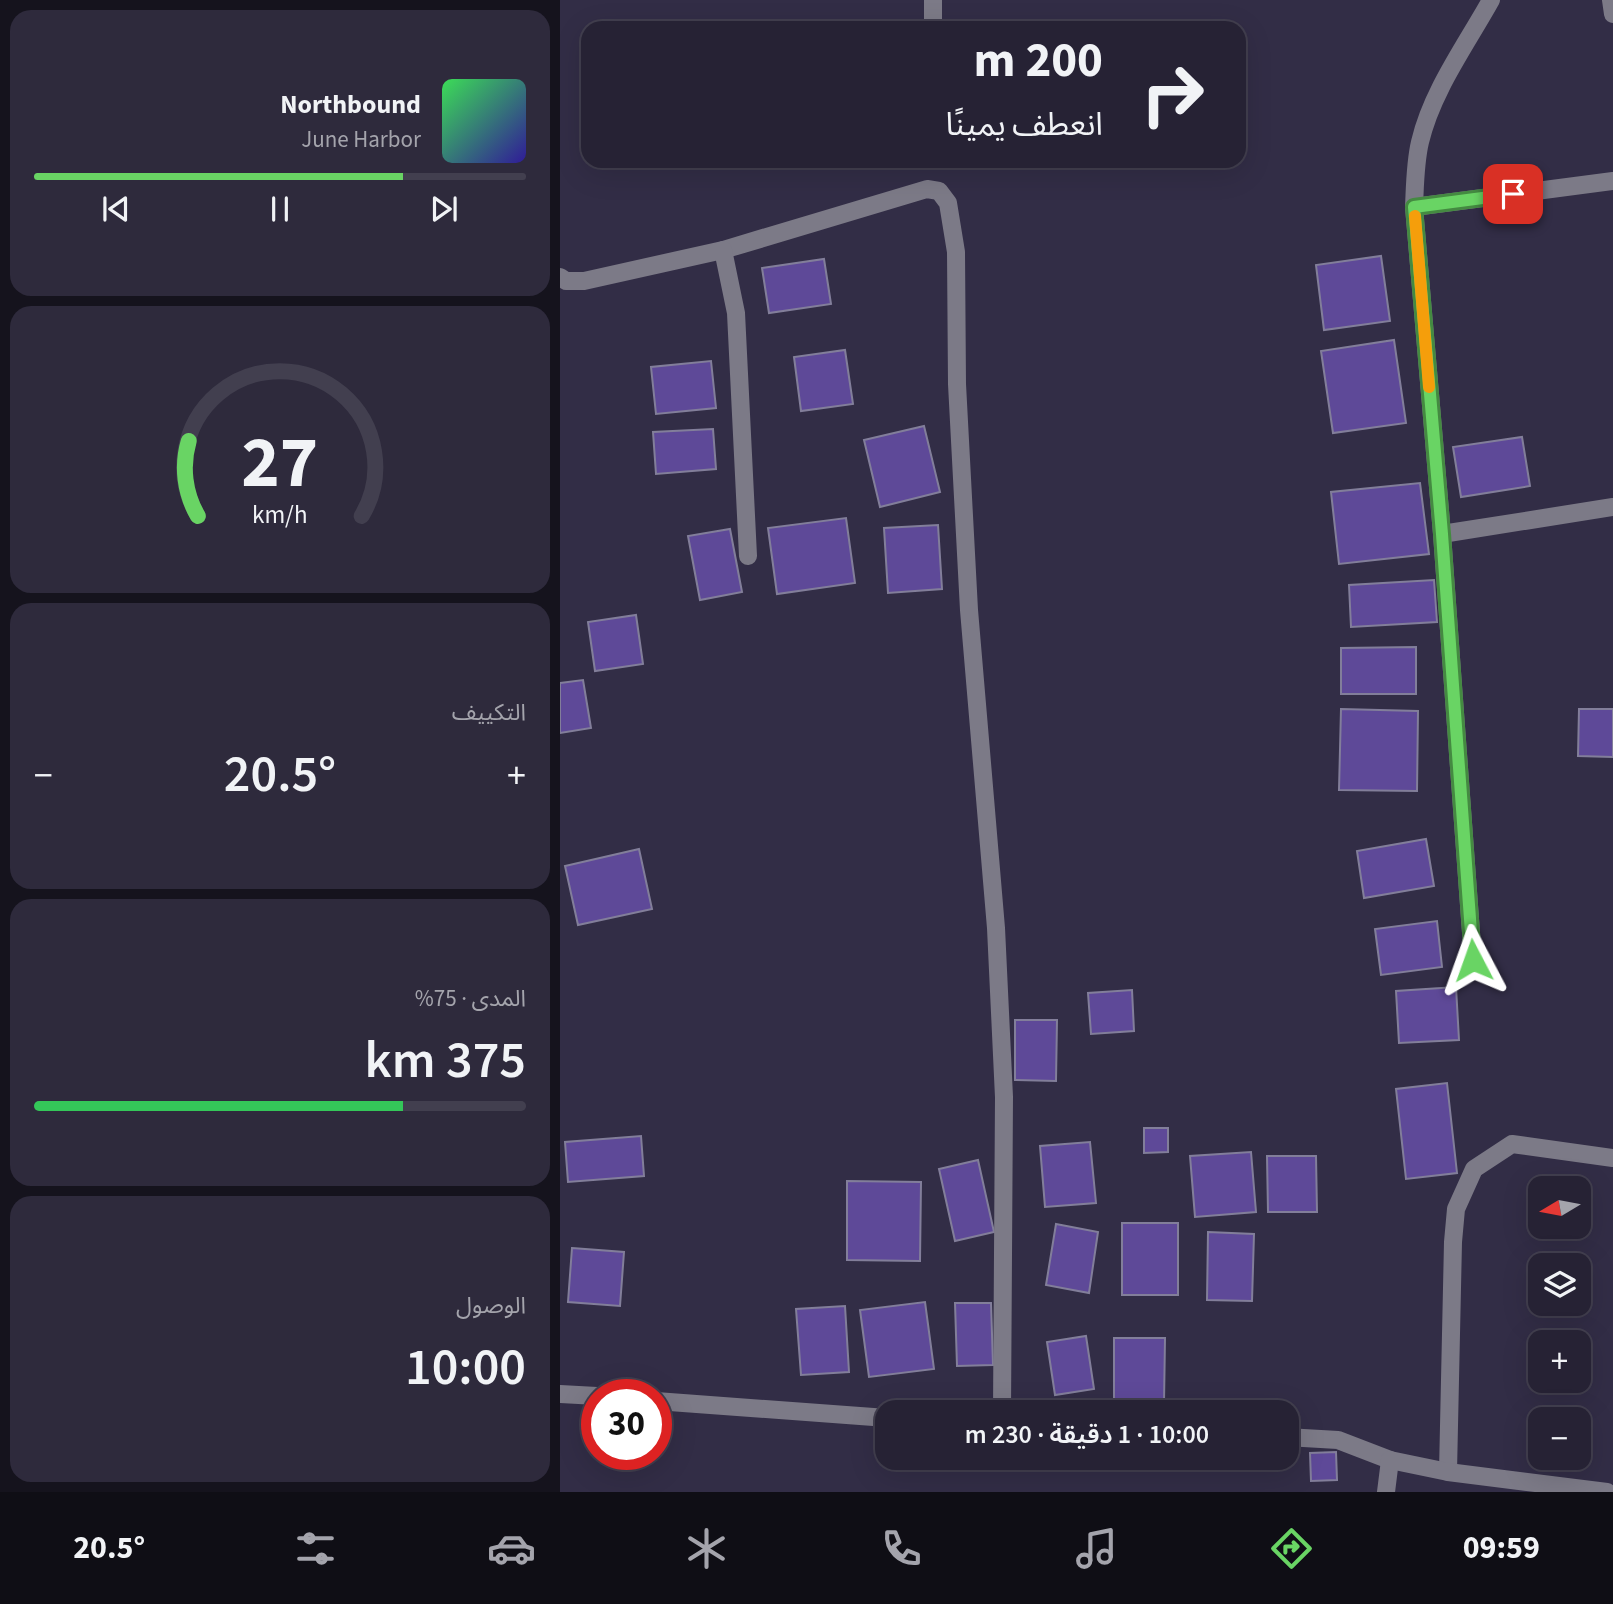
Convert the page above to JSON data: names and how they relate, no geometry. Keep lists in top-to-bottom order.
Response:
{
  "north": "left",
  "page": {
    "turn": ["200 m", "انعطف يمينًا"],
    "song": ["Northbound", "June Harbor"],
    "tile": [
      "التكييف",
      ["المدى · 75%", "375 km"],
      ["الوصول", "10:00"]
    ],
    "heat": ["−", "20.5°", "+"],
    "map_buttons": ["+", "−"],
    "limit": "30",
    "trip": "10:00 · 1 دقيقة · 230 m",
    "tabs": ["09:59", "20.5°"],
    "gauge": ["27", "km/h"]
  }
}
